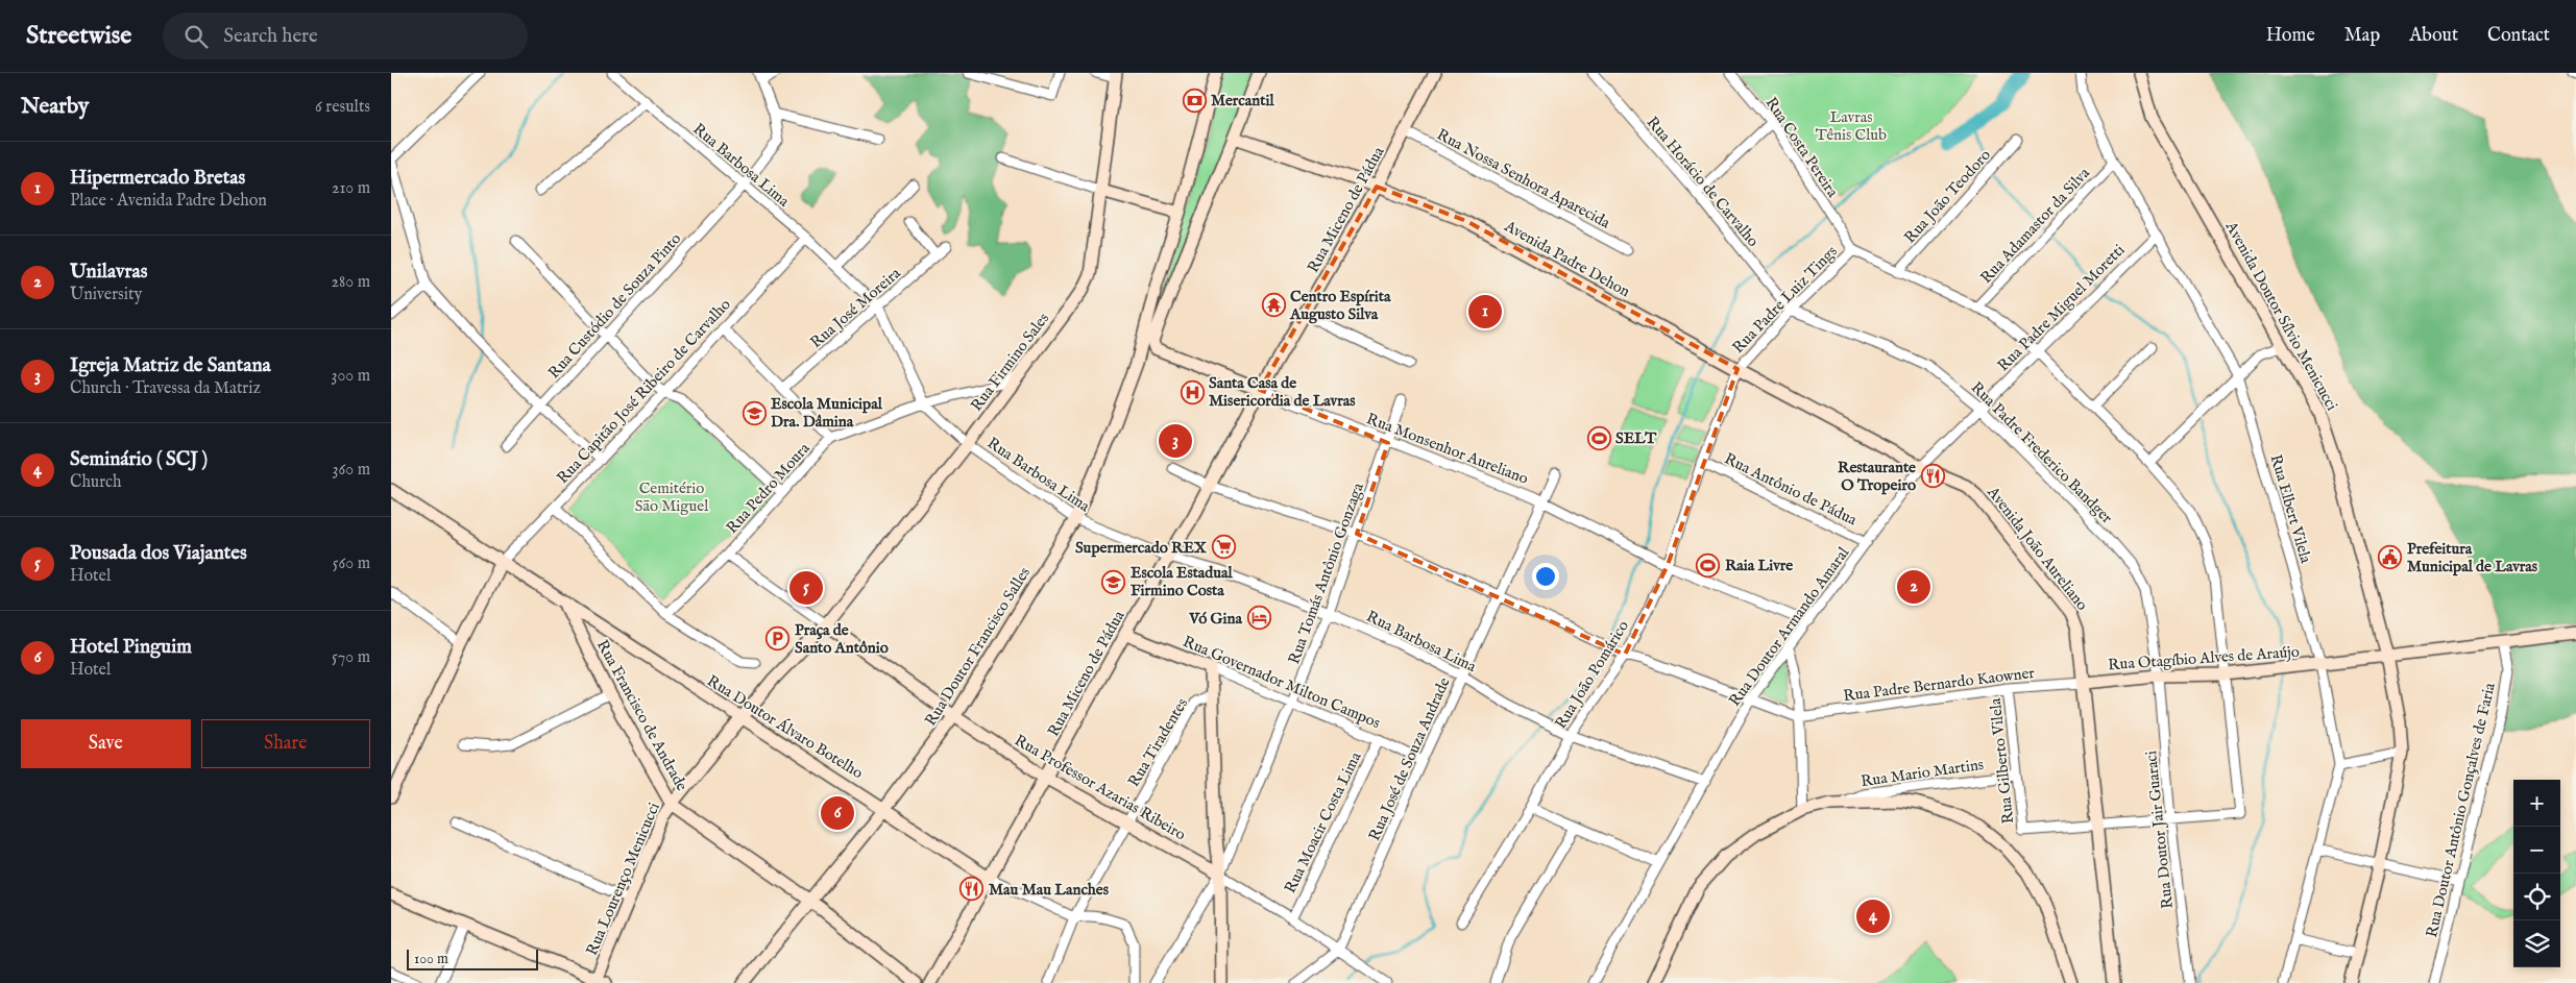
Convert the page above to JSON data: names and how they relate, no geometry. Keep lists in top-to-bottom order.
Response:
{
  "streets": {
    "main road": [
      "Rua Miceno de Pádua",
      "Avenida Padre Dehon",
      "Avenida Doutor Sílvio Menicucci",
      "Rua Firmino Sales",
      "Rua Monsenhor Aureliano",
      "Avenida João Aureliano",
      "Rua Doutor Francisco Salles",
      "Rua Otagíbio Alves de Araújo",
      "Rua Governador Milton Campos",
      "Rua Francisco de Andrade",
      "Rua Doutor Álvaro Botelho",
      "Rua Professor Azarias Ribeiro",
      "Rua Lourenço Menicucci"
    ],
    "street": [
      "Rua Costa Pereira",
      "Rua Barbosa Lima",
      "Rua Nossa Senhora Aparecida",
      "Rua Horácio de Carvalho",
      "Rua João Teodoro",
      "Rua Adamastor da Silva",
      "Rua Padre Luiz Tings",
      "Rua Custódio de Souza Pinto",
      "Rua José Moreira",
      "Rua Padre Miguel Moretti",
      "Rua Capitão José Ribeiro de Carvalho",
      "Rua Padre Frederico Bandger",
      "Rua Pedro Moura",
      "Rua Antônio de Pádua",
      "Rua Elbert Vilela",
      "Rua Tomás Antônio Gonzaga",
      "Rua Doutor Armando Amaral",
      "Rua João Pomárico",
      "Rua Padre Bernardo Kaowner",
      "Rua Tiradentes",
      "Rua José de Souza Andrade",
      "Rua Gilberto Vilela",
      "Rua Mario Martins",
      "Rua Doutor Antônio Gonçalves de Faria",
      "Rua Moacir Costa Lima",
      "Rua Doutor Jair Guaraci"
    ]
  },
  "crossings": [
    ["Rua Costa Pereira", "Rua Padre Luiz Tings"],
    ["Rua Barbosa Lima", "Rua Miceno de Pádua"],
    ["Rua Barbosa Lima", "Rua Custódio de Souza Pinto"],
    ["Rua Barbosa Lima", "Rua José Moreira"],
    ["Rua Barbosa Lima", "Rua Firmino Sales"],
    ["Rua Barbosa Lima", "Rua Capitão José Ribeiro de Carvalho"],
    ["Rua Barbosa Lima", "Rua Pedro Moura"],
    ["Rua Barbosa Lima", "Rua Tomás Antônio Gonzaga"],
    ["Rua Barbosa Lima", "Rua Doutor Armando Amaral"],
    ["Rua Barbosa Lima", "Rua Doutor Francisco Salles"],
    ["Rua Barbosa Lima", "Rua João Pomárico"],
    ["Rua Barbosa Lima", "Rua José de Souza Andrade"],
    ["Rua Nossa Senhora Aparecida", "Rua Miceno de Pádua"],
    ["Rua Horácio de Carvalho", "Rua Padre Luiz Tings"],
    ["Rua Horácio de Carvalho", "Rua Padre Frederico Bandger"],
    ["Rua Miceno de Pádua", "Avenida Padre Dehon"],
    ["Rua Miceno de Pádua", "Rua Monsenhor Aureliano"],
    ["Rua Miceno de Pádua", "Rua Governador Milton Campos"],
    ["Rua Miceno de Pádua", "Rua Doutor Álvaro Botelho"],
    ["Rua Miceno de Pádua", "Rua Professor Azarias Ribeiro"],
    ["Rua Adamastor da Silva", "Rua Elbert Vilela"],
    ["Avenida Padre Dehon", "Rua Padre Luiz Tings"],
    ["Avenida Padre Dehon", "Avenida João Aureliano"],
    ["Avenida Padre Dehon", "Rua João Pomárico"],
    ["Rua Padre Luiz Tings", "Rua Padre Frederico Bandger"],
    ["Rua Padre Luiz Tings", "Avenida João Aureliano"],
    ["Rua Padre Luiz Tings", "Rua João Pomárico"],
    ["Rua Padre Miguel Moretti", "Rua Padre Frederico Bandger"],
    ["Rua Padre Miguel Moretti", "Rua Elbert Vilela"],
    ["Rua Padre Miguel Moretti", "Avenida João Aureliano"],
    ["Rua Padre Miguel Moretti", "Rua Doutor Armando Amaral"],
    ["Avenida Doutor Sílvio Menicucci", "Rua Otagíbio Alves de Araújo"],
    ["Rua Firmino Sales", "Rua Pedro Moura"],
    ["Rua Firmino Sales", "Rua Professor Azarias Ribeiro"],
    ["Rua Firmino Sales", "Rua Lourenço Menicucci"],
    ["Rua Capitão José Ribeiro de Carvalho", "Rua Francisco de Andrade"],
    ["Rua Monsenhor Aureliano", "Rua Tomás Antônio Gonzaga"],
    ["Rua Monsenhor Aureliano", "Rua Doutor Armando Amaral"],
    ["Rua Monsenhor Aureliano", "Rua João Pomárico"],
    ["Rua Monsenhor Aureliano", "Rua José de Souza Andrade"],
    ["Rua Padre Frederico Bandger", "Rua Otagíbio Alves de Araújo"],
    ["Rua Padre Frederico Bandger", "Rua Doutor Jair Guaraci"],
    ["Rua Pedro Moura", "Rua Professor Azarias Ribeiro"],
    ["Rua Antônio de Pádua", "Rua Doutor Armando Amaral"],
    ["Rua Antônio de Pádua", "Rua João Pomárico"],
    ["Rua Elbert Vilela", "Rua Otagíbio Alves de Araújo"],
    ["Avenida João Aureliano", "Rua Doutor Armando Amaral"],
    ["Avenida João Aureliano", "Rua Otagíbio Alves de Araújo"],
    ["Avenida João Aureliano", "Rua João Pomárico"],
    ["Avenida João Aureliano", "Rua Padre Bernardo Kaowner"],
    ["Avenida João Aureliano", "Rua Gilberto Vilela"],
    ["Rua Tomás Antônio Gonzaga", "Rua Governador Milton Campos"],
    ["Rua Tomás Antônio Gonzaga", "Rua Professor Azarias Ribeiro"],
    ["Rua Doutor Francisco Salles", "Rua Francisco de Andrade"],
    ["Rua Doutor Francisco Salles", "Rua Doutor Álvaro Botelho"],
    ["Rua Doutor Francisco Salles", "Rua Professor Azarias Ribeiro"],
    ["Rua Otagíbio Alves de Araújo", "Rua Padre Bernardo Kaowner"],
    ["Rua Otagíbio Alves de Araújo", "Rua Doutor Antônio Gonçalves de Faria"],
    ["Rua Otagíbio Alves de Araújo", "Rua Doutor Jair Guaraci"],
    ["Rua Governador Milton Campos", "Rua José de Souza Andrade"],
    ["Rua Governador Milton Campos", "Rua Moacir Costa Lima"],
    ["Rua Padre Bernardo Kaowner", "Rua Gilberto Vilela"],
    ["Rua Francisco de Andrade", "Rua Doutor Álvaro Botelho"],
    ["Rua Francisco de Andrade", "Rua Lourenço Menicucci"],
    ["Rua Doutor Álvaro Botelho", "Rua Tiradentes"],
    ["Rua Doutor Álvaro Botelho", "Rua Lourenço Menicucci"],
    ["Rua Tiradentes", "Rua Professor Azarias Ribeiro"],
    ["Rua José de Souza Andrade", "Rua Professor Azarias Ribeiro"],
    ["Rua Gilberto Vilela", "Rua Mario Martins"],
    ["Rua Professor Azarias Ribeiro", "Rua Moacir Costa Lima"],
    ["Rua Professor Azarias Ribeiro", "Rua Lourenço Menicucci"]
  ],
  "parks": ["Lavras Tênis Club", "Cemitério São Miguel"],
  "places": {
    "bank": ["Mercantil"],
    "temple": ["Centro Espírita Augusto Silva"],
    "hospital": ["Santa Casa de Misericordia de Lavras"],
    "school or university": ["Escola Municipal Dra. Dâmina", "Escola Estadual Firmino Costa"],
    "sports": ["SELT", "Raia Livre"],
    "restaurant": ["Restaurante O Tropeiro", "Mau Mau Lanches"],
    "supermarket": ["Supermercado REX"],
    "public building": ["Prefeitura Municipal de Lavras"],
    "hotel": ["Vó Gina"],
    "parking": ["Praça de Santo Antônio"]
  },
  "scale_bar": "100 m",
  "page": {
    "header": "Streetwise",
    "search": "Search here",
    "nav": [
      "Home",
      "Map",
      "About",
      "Contact"
    ],
    "heading": ["Nearby", "6 results"],
    "list": [
      {
        "mark": "1",
        "name": "Hipermercado Bretas",
        "note": "Place · Avenida Padre Dehon",
        "value": "210 m"
      },
      {
        "mark": "2",
        "name": "Unilavras",
        "note": "University",
        "value": "280 m"
      },
      {
        "mark": "3",
        "name": "Igreja Matriz de Santana",
        "note": "Church · Travessa da Matriz",
        "value": "300 m"
      },
      {
        "mark": "4",
        "name": "Seminário ( SCJ )",
        "note": "Church",
        "value": "360 m"
      },
      {
        "mark": "5",
        "name": "Pousada dos Viajantes",
        "note": "Hotel",
        "value": "560 m"
      },
      {
        "mark": "6",
        "name": "Hotel Pinguim",
        "note": "Hotel",
        "value": "570 m"
      }
    ],
    "pins": [
      "1",
      "3",
      "2",
      "5",
      "6",
      "4"
    ],
    "buttons": ["Save", "Share"],
    "map_buttons": ["+", "−"],
    "scale": "100 m"
  }
}
